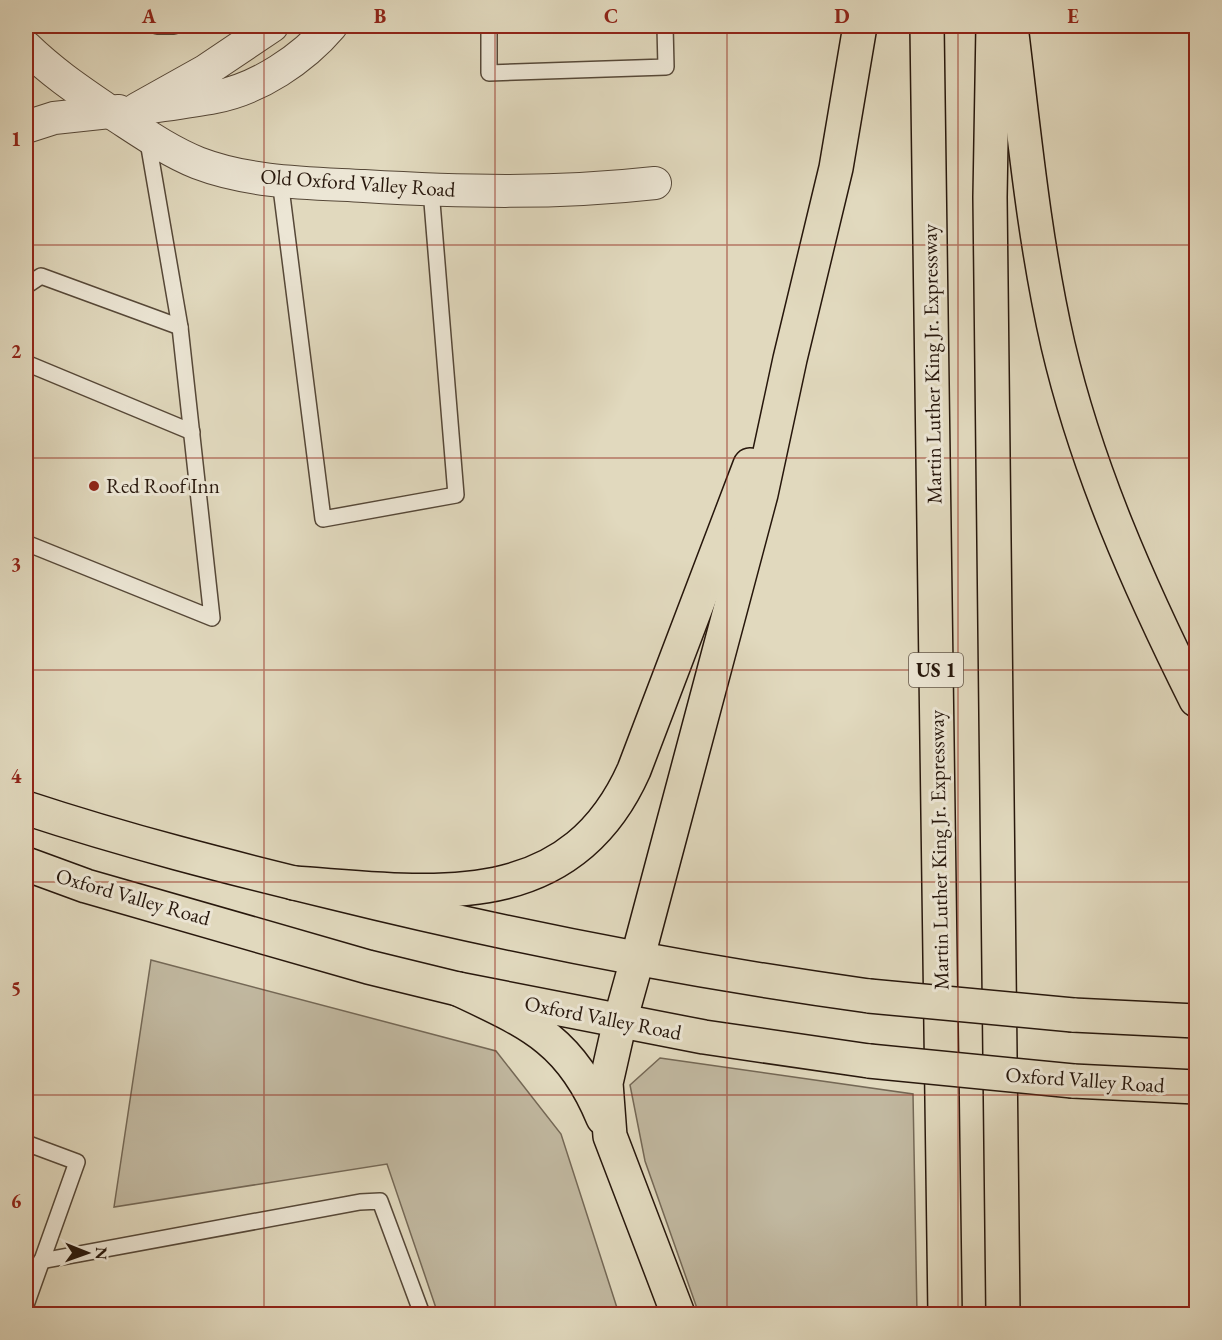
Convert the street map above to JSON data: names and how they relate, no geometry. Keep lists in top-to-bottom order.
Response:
{
  "streets": {
    "main road": ["Martin Luther King Jr. Expressway", "US 1", "Oxford Valley Road"],
    "street": ["Old Oxford Valley Road"]
  },
  "places": ["Red Roof Inn"],
  "north": "right",
  "grid": {
    "columns": [
      "A",
      "B",
      "C",
      "D",
      "E"
    ],
    "rows": [
      "1",
      "2",
      "3",
      "4",
      "5",
      "6"
    ]
  }
}
